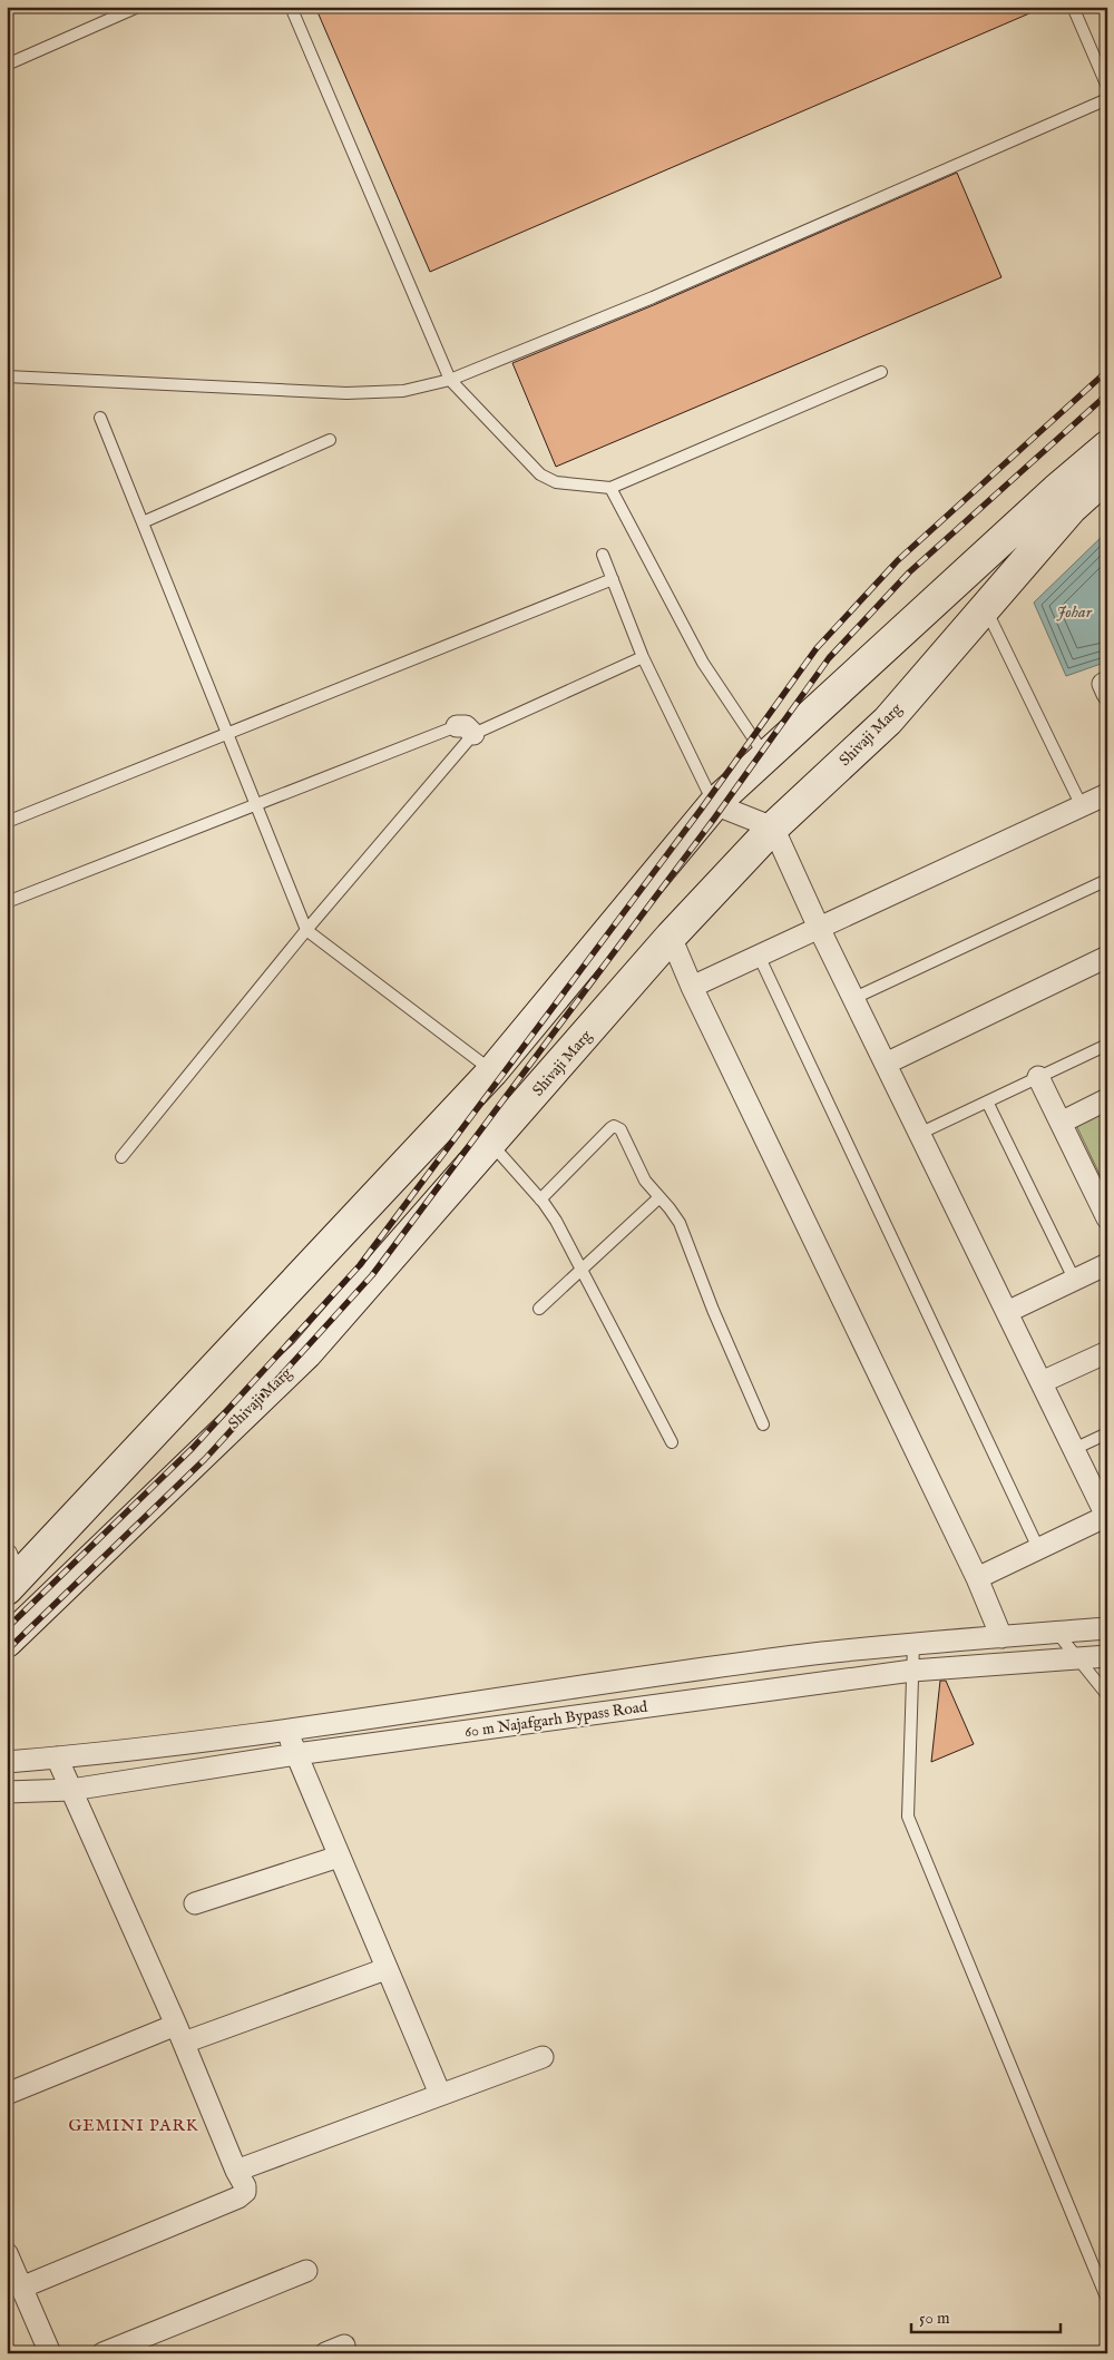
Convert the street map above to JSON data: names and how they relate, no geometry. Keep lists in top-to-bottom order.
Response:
{
  "streets": {
    "main road": ["Shivaji Marg"],
    "street": ["60 m Najafgarh Bypass Road"]
  },
  "districts": ["GEMINI PARK"],
  "water": ["Johar"],
  "scale_bar": "50 m"
}
